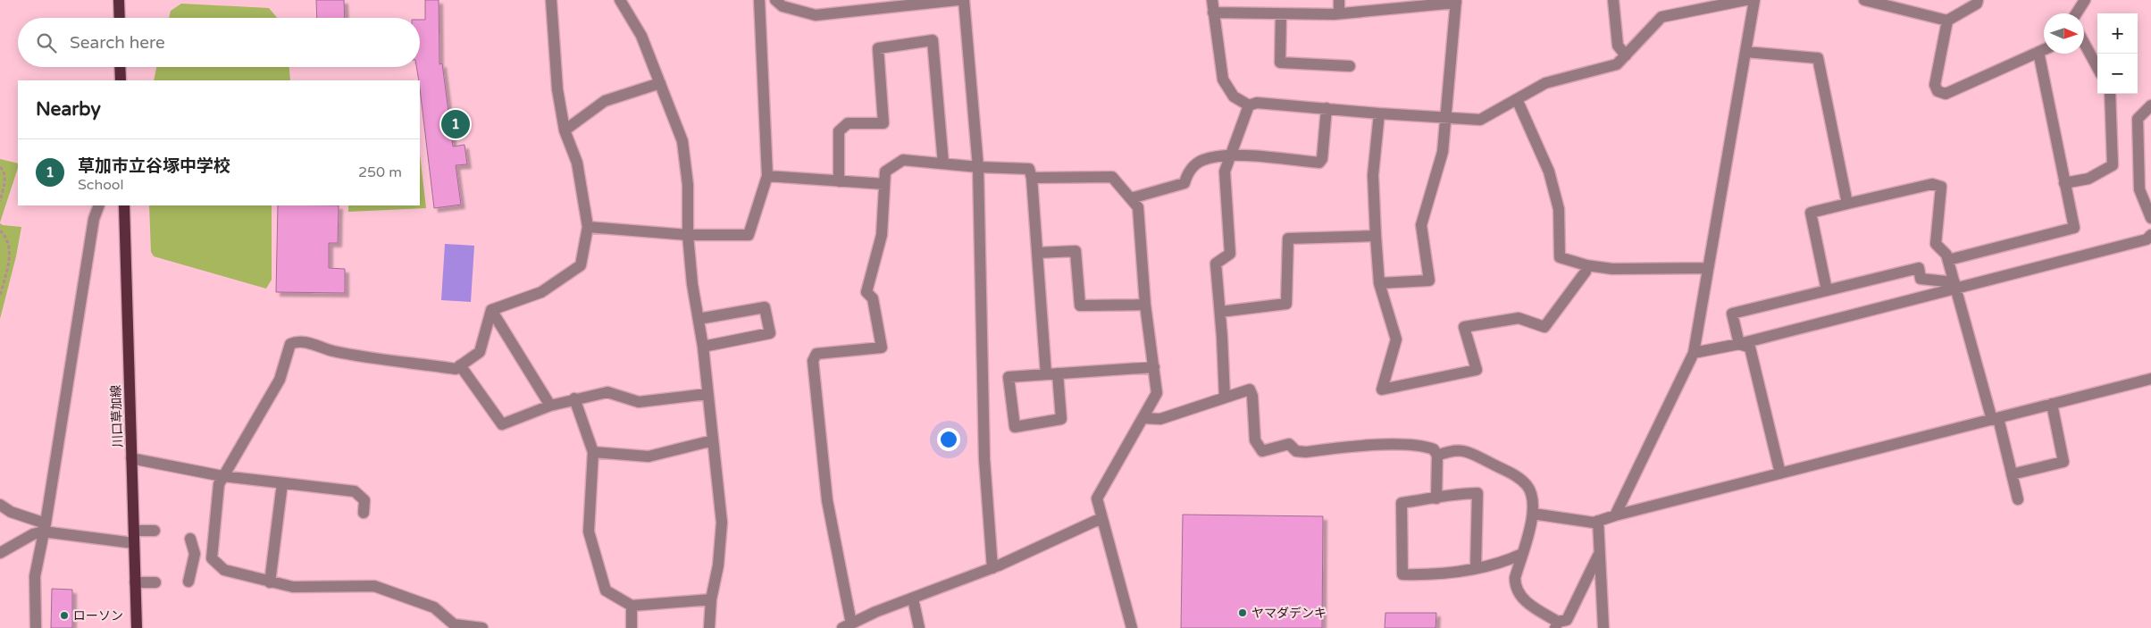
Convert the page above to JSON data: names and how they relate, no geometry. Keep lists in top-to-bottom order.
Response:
{
  "streets": {
    "main road": ["川口草加線"]
  },
  "places": ["ヤマダデンキ", "ローソン"],
  "north": "right",
  "page": {
    "map_buttons": ["+", "−"],
    "search": "Search here",
    "heading": "Nearby",
    "pins": "1",
    "list": [
      {
        "mark": "1",
        "name": "草加市立谷塚中学校",
        "note": "School",
        "value": "250 m"
      }
    ]
  }
}
